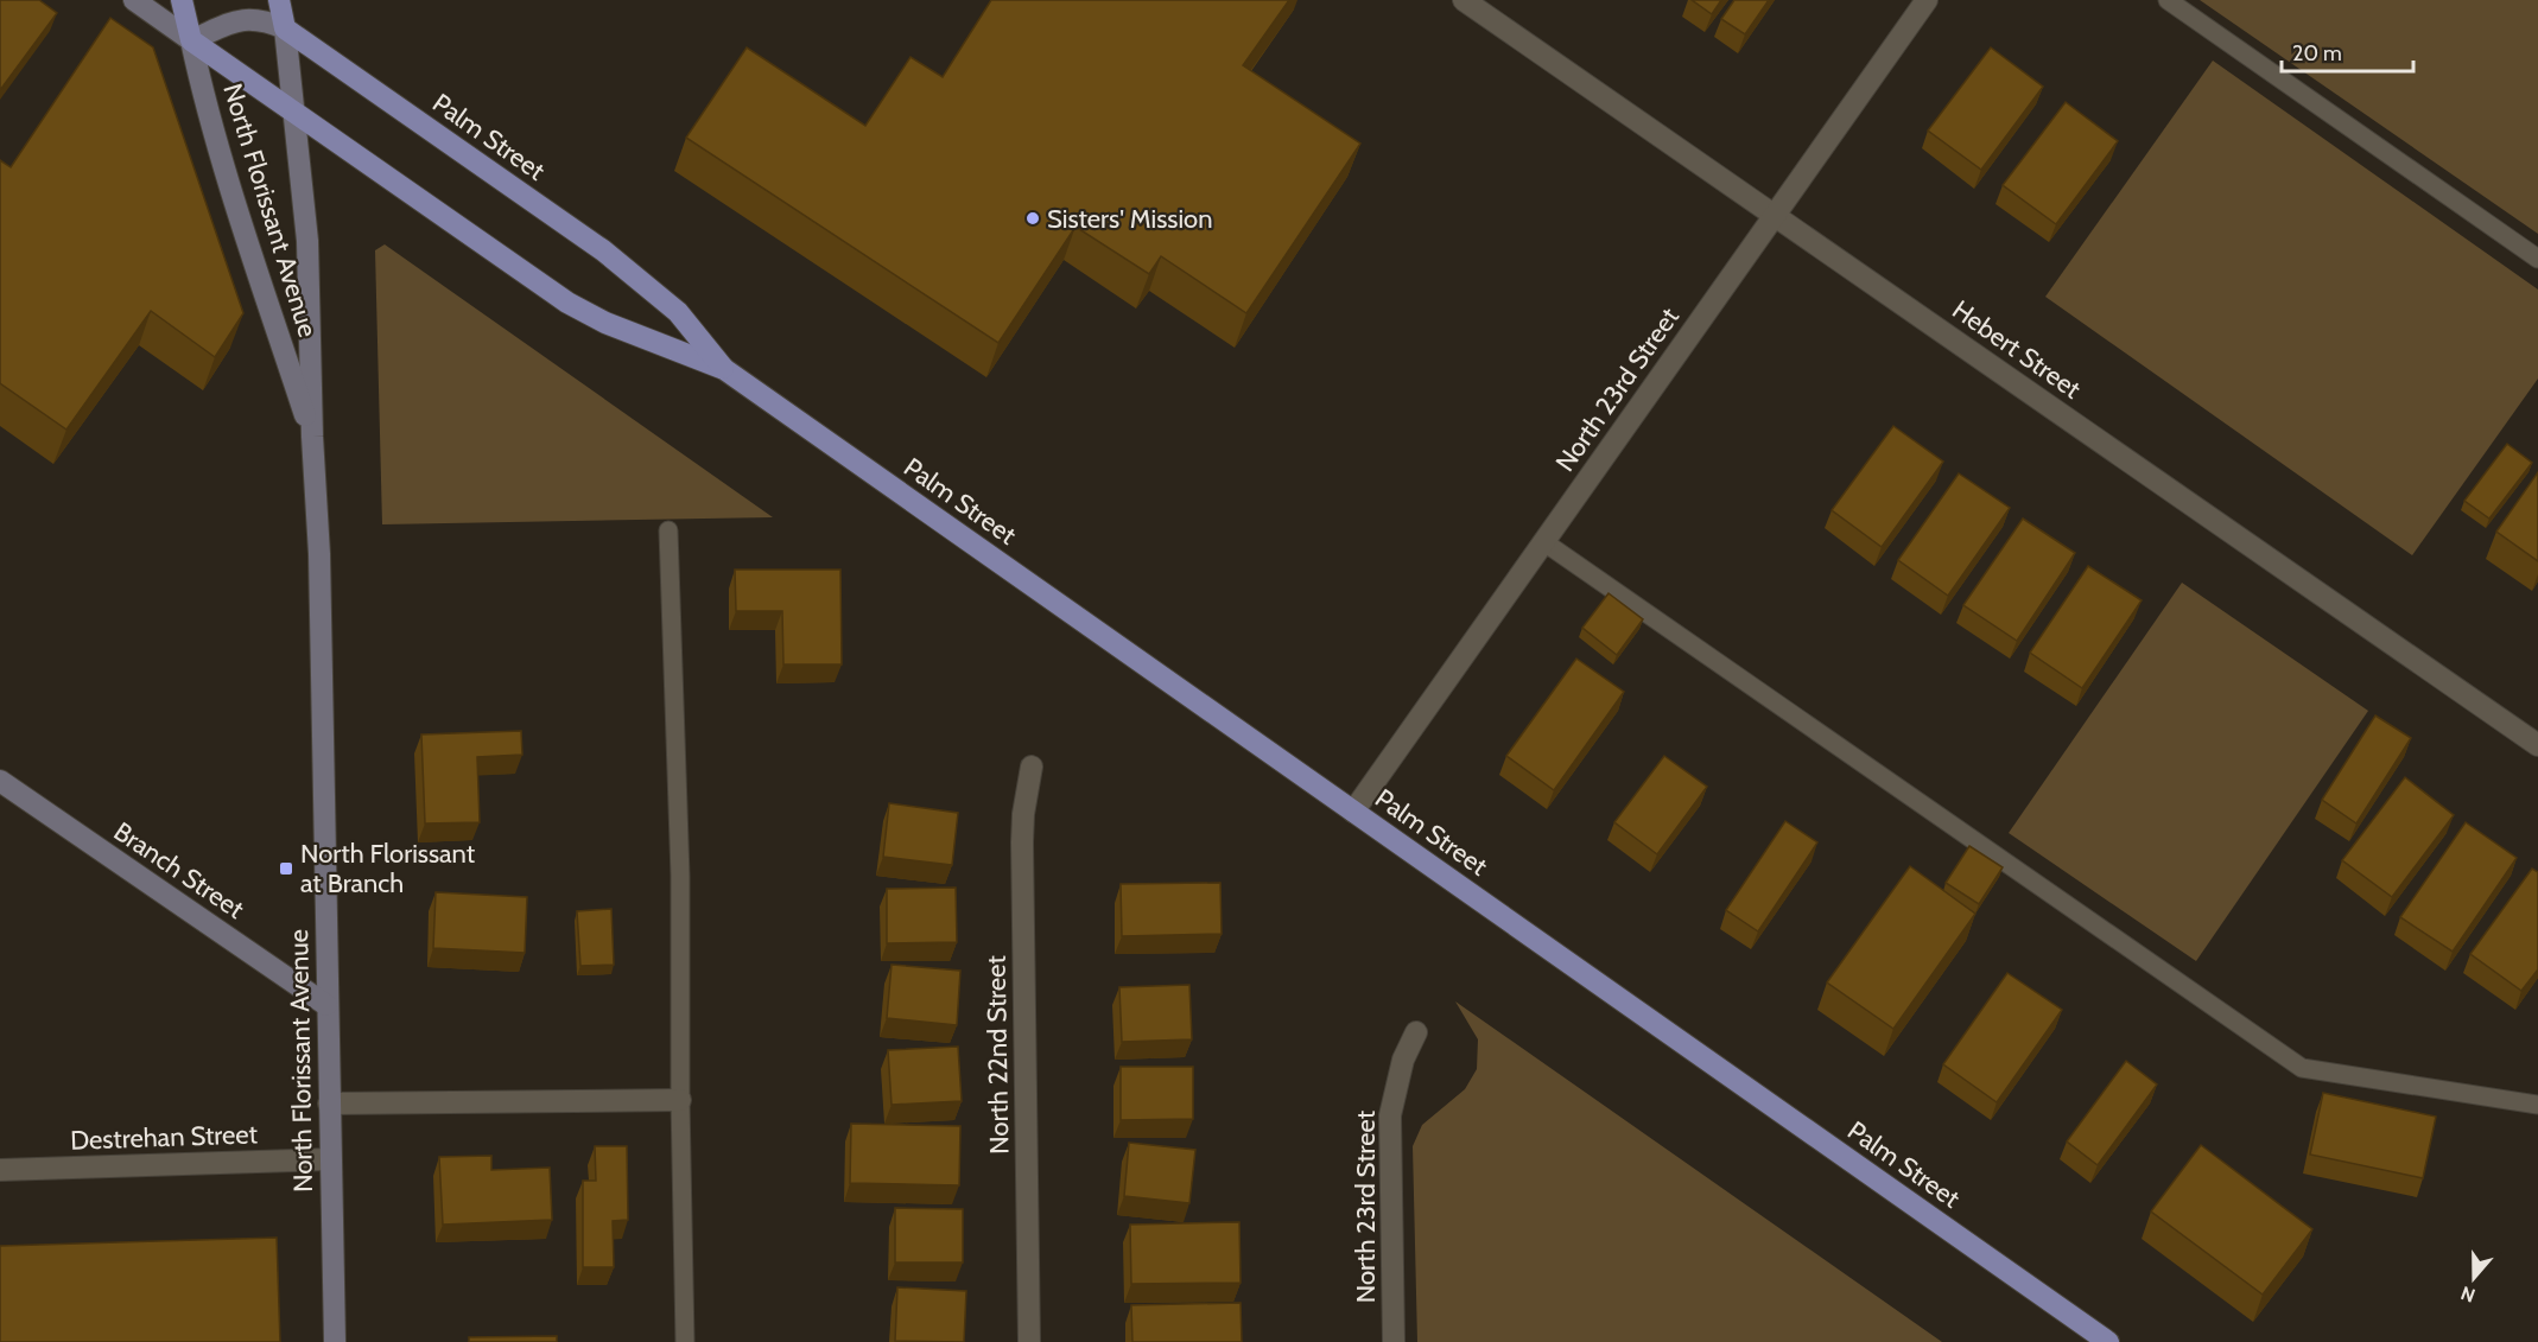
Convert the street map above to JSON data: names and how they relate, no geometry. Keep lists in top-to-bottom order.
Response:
{
  "streets": {
    "main road": ["Palm Street", "North Florissant Avenue", "Branch Street"],
    "street": [
      "Hebert Street",
      "North 23rd Street",
      "North 22nd Street",
      "Destrehan Street"
    ]
  },
  "crossings": [
    ["Palm Street", "North Florissant Avenue"],
    ["Palm Street", "North 23rd Street"],
    ["North Florissant Avenue", "Branch Street"],
    ["North Florissant Avenue", "Destrehan Street"],
    ["Hebert Street", "North 23rd Street"]
  ],
  "places": {
    "other": ["Sisters' Mission"],
    "transit": ["North Florissant at Branch"]
  },
  "scale_bar": "20 m",
  "north": "bottom"
}
